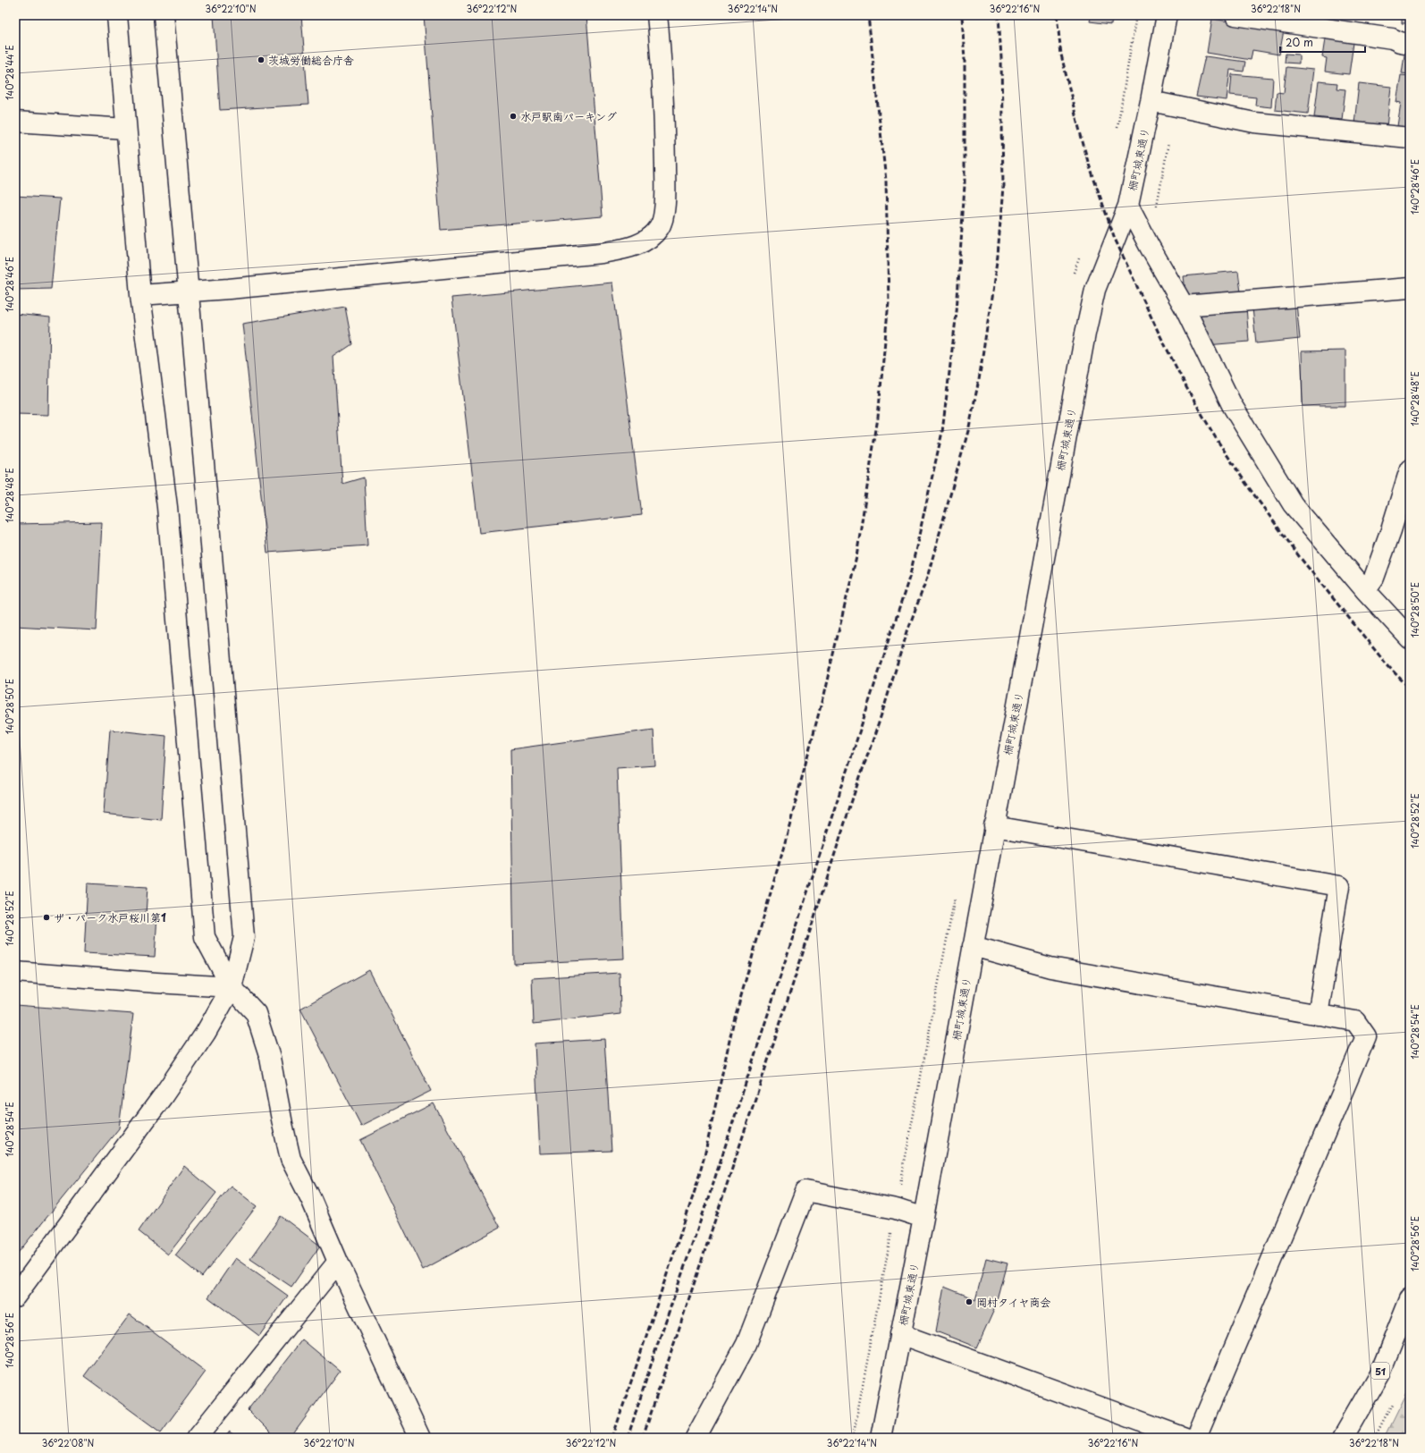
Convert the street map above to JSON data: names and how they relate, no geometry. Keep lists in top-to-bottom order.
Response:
{
  "streets": {
    "main road": ["柵町城東通り", "51"]
  },
  "places": [
    "茨城労働総合庁舎",
    "水戸駅南パーキング",
    "ザ・パーク水戸桜川第1",
    "岡村タイヤ商会"
  ],
  "scale_bar": "20 m",
  "coordinates": [
    "36°22'10\"N",
    "36°22'12\"N",
    "36°22'14\"N",
    "36°22'16\"N",
    "36°22'18\"N",
    "140°28'44\"E",
    "140°28'46\"E",
    "140°28'48\"E",
    "140°28'50\"E",
    "140°28'52\"E",
    "140°28'54\"E",
    "140°28'56\"E",
    "36°22'08\"N"
  ]
}
